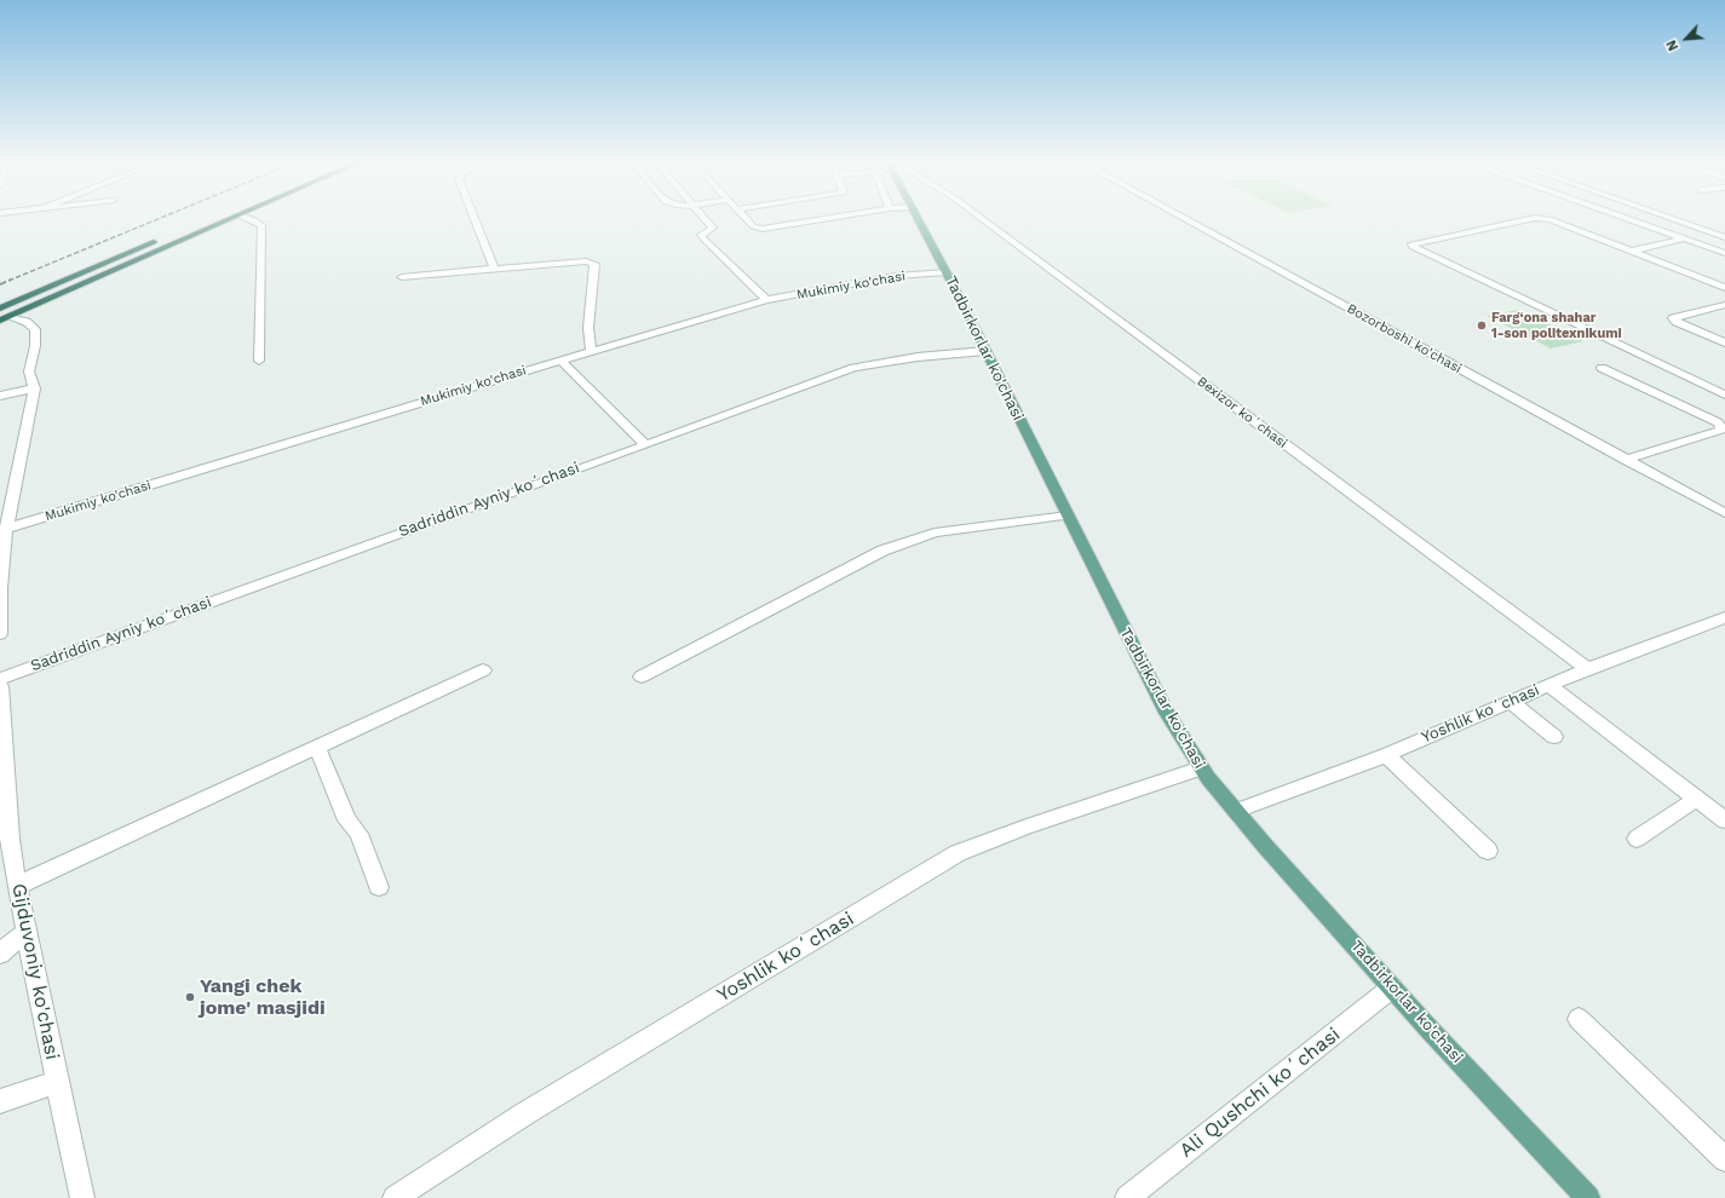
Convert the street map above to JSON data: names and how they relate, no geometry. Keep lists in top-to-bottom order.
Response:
{
  "streets": {
    "main road": ["Tadbirkorlar ko'chasi"],
    "street": [
      "Mukimiy ko'chasi",
      "Bozorboshi ko'chasi",
      "Bexizor koʻchasi",
      "Sadriddin Ayniy koʻchasi",
      "Yoshlik koʻchasi",
      "Gijduvoniy ko'chasi",
      "Ali Qushchi koʻchasi"
    ]
  },
  "crossings": [
    ["Mukimiy ko'chasi", "Tadbirkorlar ko'chasi"],
    ["Tadbirkorlar ko'chasi", "Sadriddin Ayniy koʻchasi"],
    ["Tadbirkorlar ko'chasi", "Yoshlik koʻchasi"],
    ["Tadbirkorlar ko'chasi", "Ali Qushchi koʻchasi"],
    ["Bexizor koʻchasi", "Yoshlik koʻchasi"]
  ],
  "places": ["Farg‘ona shahar 1-son politexnikumi", "Yangi chek jome' masjidi"],
  "north": "bottom left"
}
